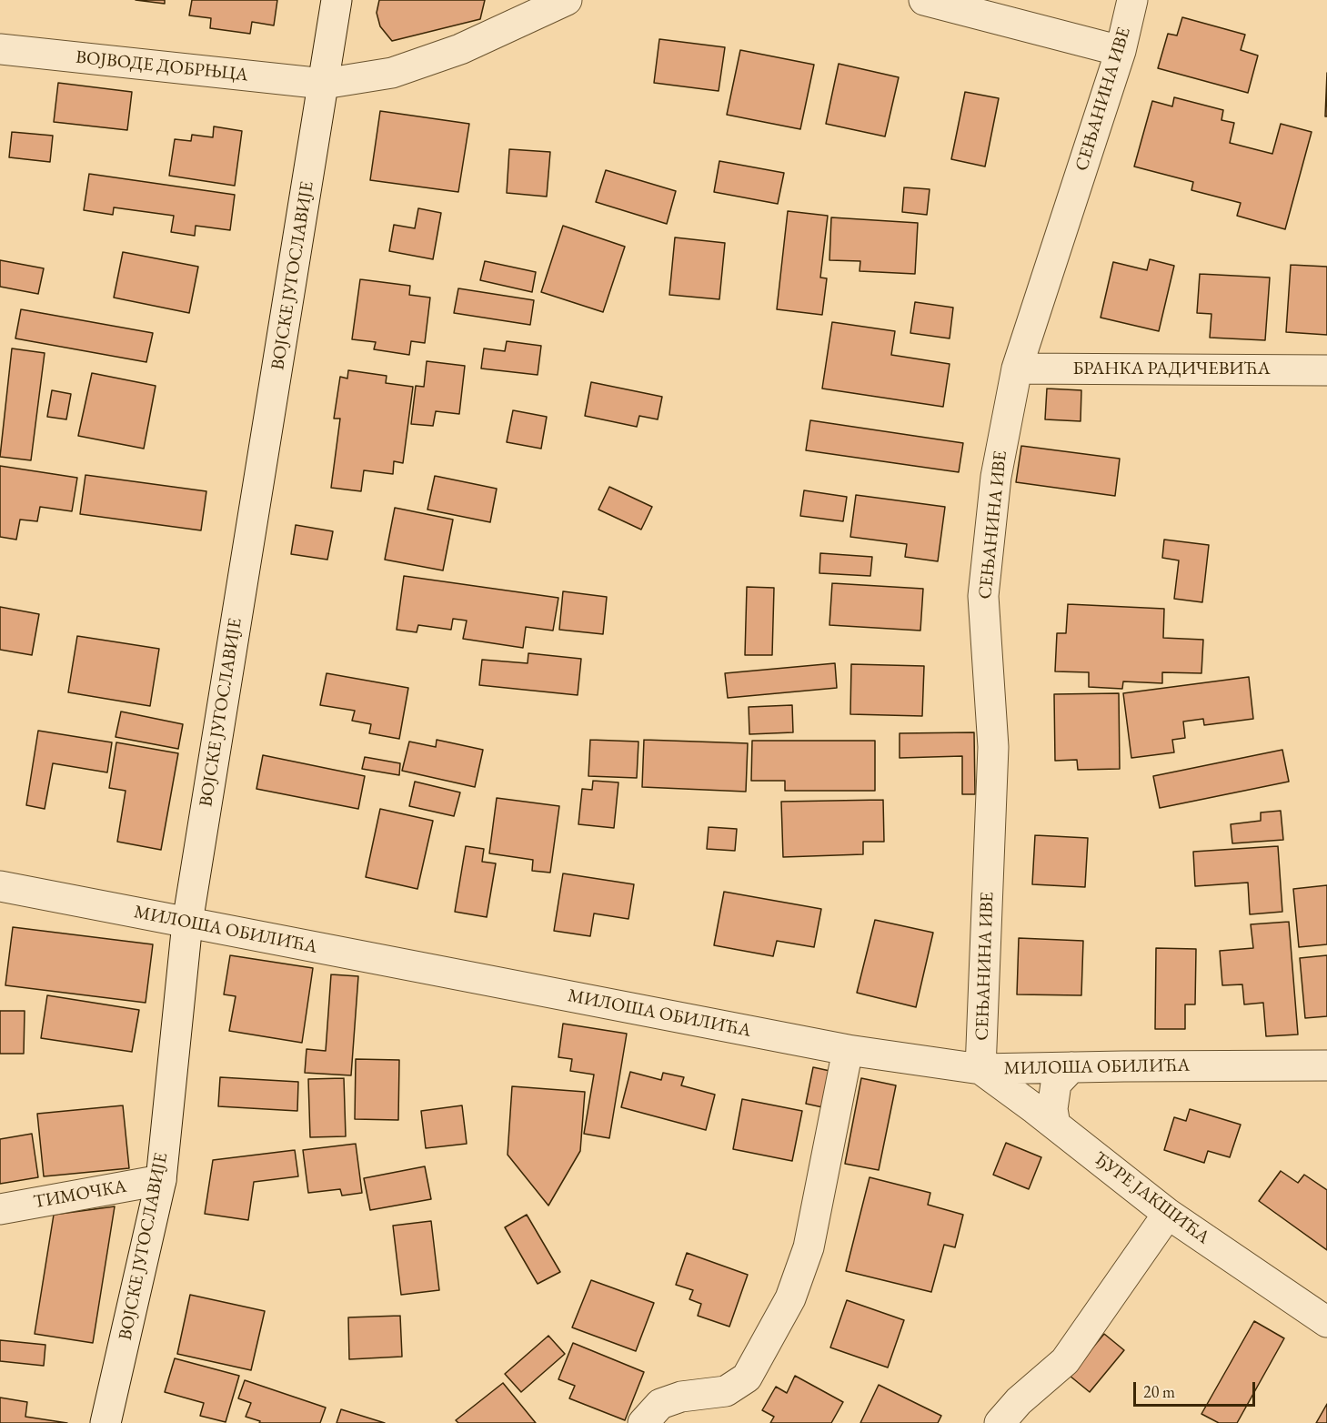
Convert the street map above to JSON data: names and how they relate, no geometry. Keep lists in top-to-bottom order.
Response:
{
  "streets": {
    "street": [
      "ВОЈВОДЕ ДОБРЊЦА",
      "СЕЊАНИНА ИВЕ",
      "ВОЈСКЕ ЈУГОСЛАВИЈЕ",
      "БРАНКА РАДИЧЕВИЋА",
      "МИЛОША ОБИЛИЋА",
      "ТИМОЧКА",
      "ЂУРЕ ЈАКШИЋА"
    ]
  },
  "crossings": [
    ["ВОЈВОДЕ ДОБРЊЦА", "ВОЈСКЕ ЈУГОСЛАВИЈЕ"],
    ["СЕЊАНИНА ИВЕ", "БРАНКА РАДИЧЕВИЋА"],
    ["СЕЊАНИНА ИВЕ", "МИЛОША ОБИЛИЋА"],
    ["СЕЊАНИНА ИВЕ", "ЂУРЕ ЈАКШИЋА"],
    ["ВОЈСКЕ ЈУГОСЛАВИЈЕ", "МИЛОША ОБИЛИЋА"],
    ["ВОЈСКЕ ЈУГОСЛАВИЈЕ", "ТИМОЧКА"],
    ["МИЛОША ОБИЛИЋА", "ЂУРЕ ЈАКШИЋА"]
  ],
  "scale_bar": "20 m"
}
